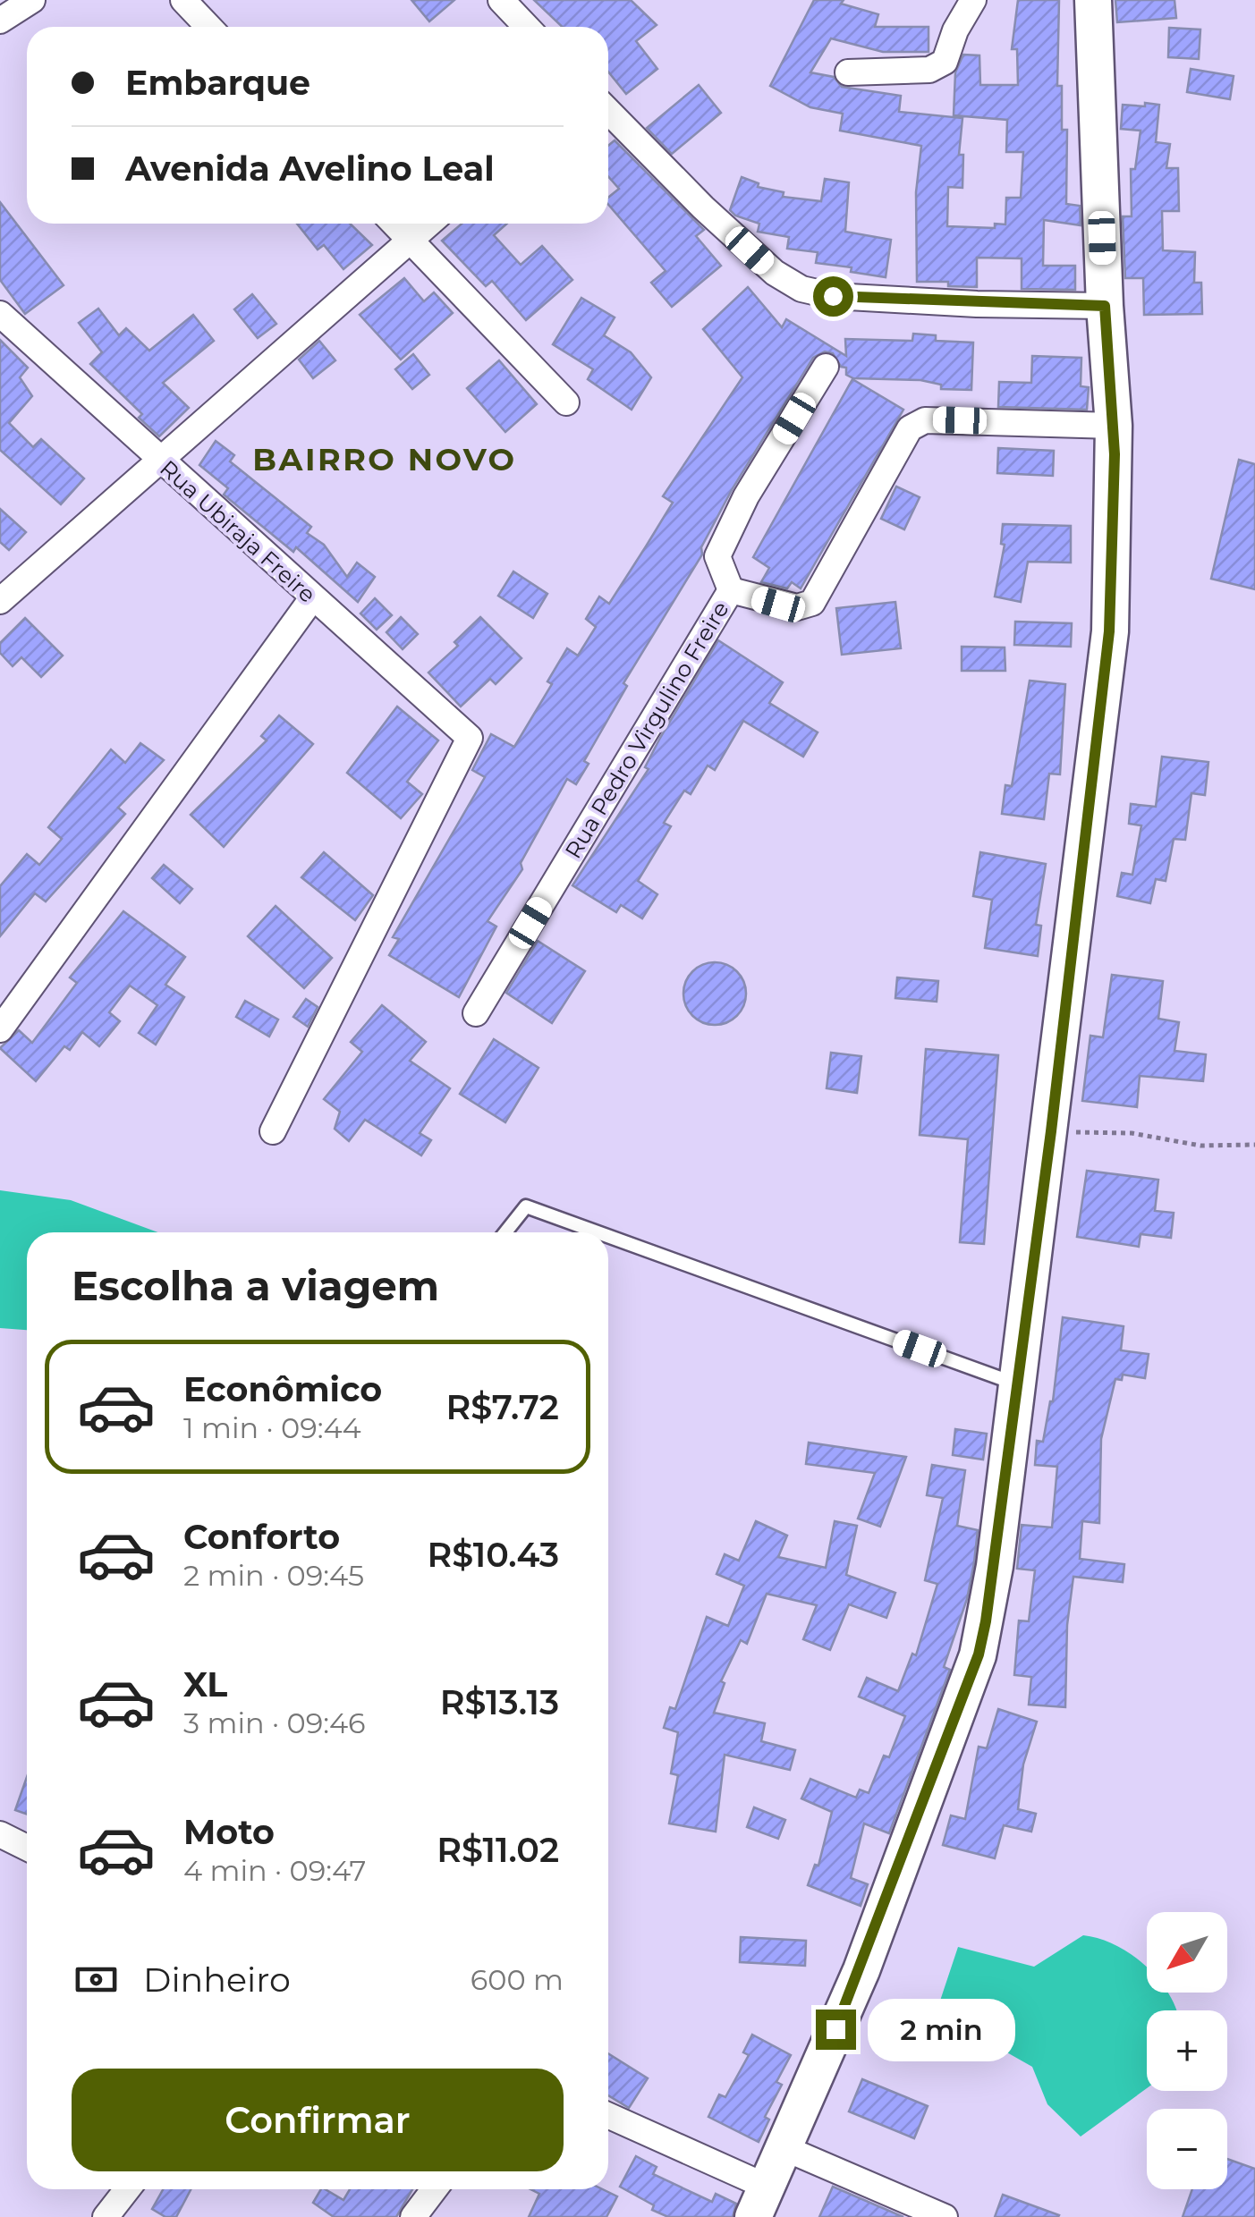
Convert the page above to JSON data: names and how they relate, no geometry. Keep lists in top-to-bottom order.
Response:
{
  "streets": {
    "street": ["Rua Ubiraja Freire", "Rua Pedro Virgulino Freire"]
  },
  "districts": ["BAIRRO NOVO"],
  "north": "bottom left",
  "page": {
    "banner": ["Embarque", "Avenida Avelino Leal"],
    "heading": "Escolha a viagem",
    "list": [
      {
        "name": "Econômico",
        "note": "1 min · 09:44",
        "value": "R$7.72"
      },
      {
        "name": "Conforto",
        "note": "2 min · 09:45",
        "value": "R$10.43"
      },
      {
        "name": "XL",
        "note": "3 min · 09:46",
        "value": "R$13.13"
      },
      {
        "name": "Moto",
        "note": "4 min · 09:47",
        "value": "R$11.02"
      }
    ],
    "map_buttons": ["+", "−"],
    "pay": ["Dinheiro", "600 m"],
    "bubble": "2 min",
    "buttons": "Confirmar"
  }
}
